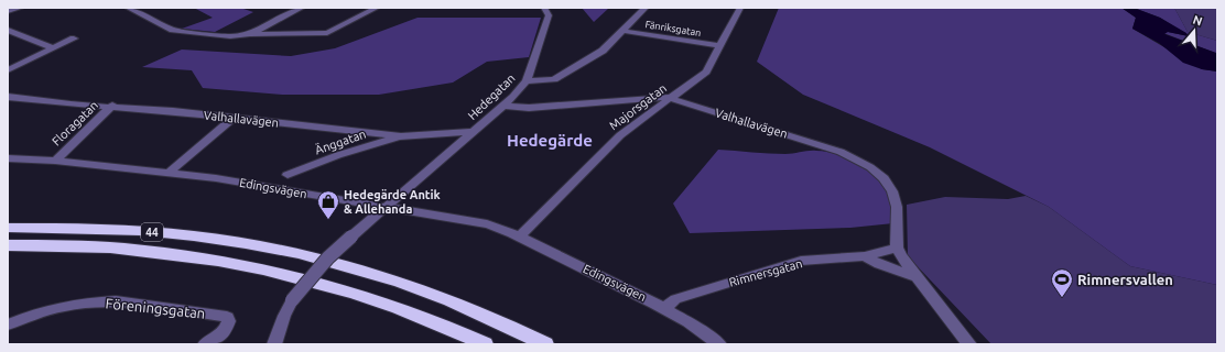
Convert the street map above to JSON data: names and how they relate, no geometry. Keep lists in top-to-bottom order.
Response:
{
  "streets": {
    "highway": ["44"],
    "street": [
      "Fänriksgatan",
      "Hedegatan",
      "Majorsgatan",
      "Valhallavägen",
      "Floragatan",
      "Änggatan",
      "Edingsvägen",
      "Rimnersgatan",
      "Föreningsgatan"
    ]
  },
  "crossings": [
    ["Fänriksgatan", "Hedegatan"],
    ["Fänriksgatan", "Majorsgatan"],
    ["Hedegatan", "Valhallavägen"],
    ["Hedegatan", "Edingsvägen"],
    ["Majorsgatan", "Valhallavägen"],
    ["Majorsgatan", "Edingsvägen"],
    ["Valhallavägen", "Floragatan"],
    ["Valhallavägen", "Änggatan"],
    ["Valhallavägen", "Rimnersgatan"],
    ["Floragatan", "Edingsvägen"],
    ["Edingsvägen", "Rimnersgatan"]
  ],
  "districts": ["Hedegärde"],
  "places": {
    "shop": ["Hedegärde Antik & Allehanda"],
    "sports": ["Rimnersvallen"]
  },
  "north": "top"
}
